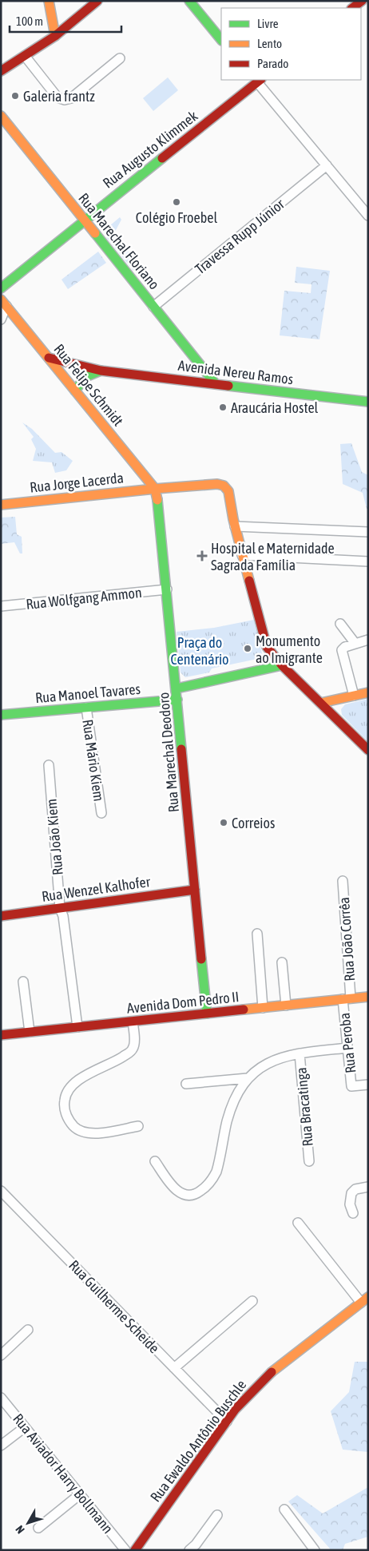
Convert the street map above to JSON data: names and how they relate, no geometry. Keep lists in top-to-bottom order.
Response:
{
  "streets": {
    "street": [
      "Rua Augusto Klimmek",
      "Travessa Rupp Júnior",
      "Rua Marechal Floriano",
      "Avenida Nereu Ramos",
      "Rua Felipe Schmidt",
      "Rua Jorge Lacerda",
      "Rua Wolfgang Ammon",
      "Rua Manoel Tavares",
      "Rua Marechal Deodoro",
      "Rua Mário Kiem",
      "Rua João Kiem",
      "Rua Wenzel Kalhofer",
      "Rua João Corrêa",
      "Avenida Dom Pedro II",
      "Rua Peroba",
      "Rua Bracatinga",
      "Rua Guilherme Scheide",
      "Rua Ewaldo Antônio Buschle",
      "Rua Aviador Harry Bollmann"
    ]
  },
  "crossings": [
    ["Rua Augusto Klimmek", "Rua Marechal Floriano"],
    ["Travessa Rupp Júnior", "Rua Marechal Floriano"],
    ["Rua Marechal Floriano", "Avenida Nereu Ramos"],
    ["Avenida Nereu Ramos", "Rua Felipe Schmidt"],
    ["Rua Felipe Schmidt", "Rua Jorge Lacerda"],
    ["Rua Felipe Schmidt", "Rua Marechal Deodoro"],
    ["Rua Jorge Lacerda", "Rua Marechal Deodoro"],
    ["Rua Wolfgang Ammon", "Rua Marechal Deodoro"],
    ["Rua Manoel Tavares", "Rua Marechal Deodoro"],
    ["Rua Manoel Tavares", "Rua Mário Kiem"],
    ["Rua Marechal Deodoro", "Rua Wenzel Kalhofer"],
    ["Rua Marechal Deodoro", "Avenida Dom Pedro II"],
    ["Rua João Kiem", "Rua Wenzel Kalhofer"],
    ["Rua João Kiem", "Avenida Dom Pedro II"],
    ["Rua João Corrêa", "Avenida Dom Pedro II"],
    ["Rua João Corrêa", "Rua Peroba"],
    ["Avenida Dom Pedro II", "Rua Peroba"],
    ["Rua Guilherme Scheide", "Rua Ewaldo Antônio Buschle"]
  ],
  "parks": ["Praça do Centenário"],
  "places": {
    "other": [
      "Galeria frantz",
      "Colégio Froebel",
      "Araucária Hostel",
      "Monumento ao Imigrante",
      "Correios"
    ],
    "health": ["Hospital e Maternidade Sagrada Família"]
  },
  "legend": ["Livre", "Lento", "Parado"],
  "scale_bar": "100 m",
  "north": "bottom left"
}
